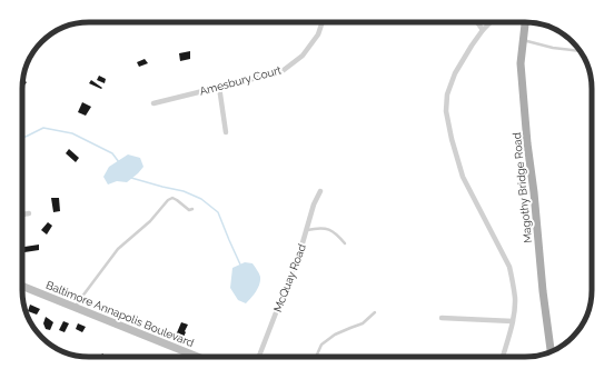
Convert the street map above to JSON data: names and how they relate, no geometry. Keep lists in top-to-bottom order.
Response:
{
  "streets": {
    "main road": ["Magothy Bridge Road", "Baltimore Annapolis Boulevard"],
    "street": ["Amesbury Court", "McQuay Road"]
  }
}
